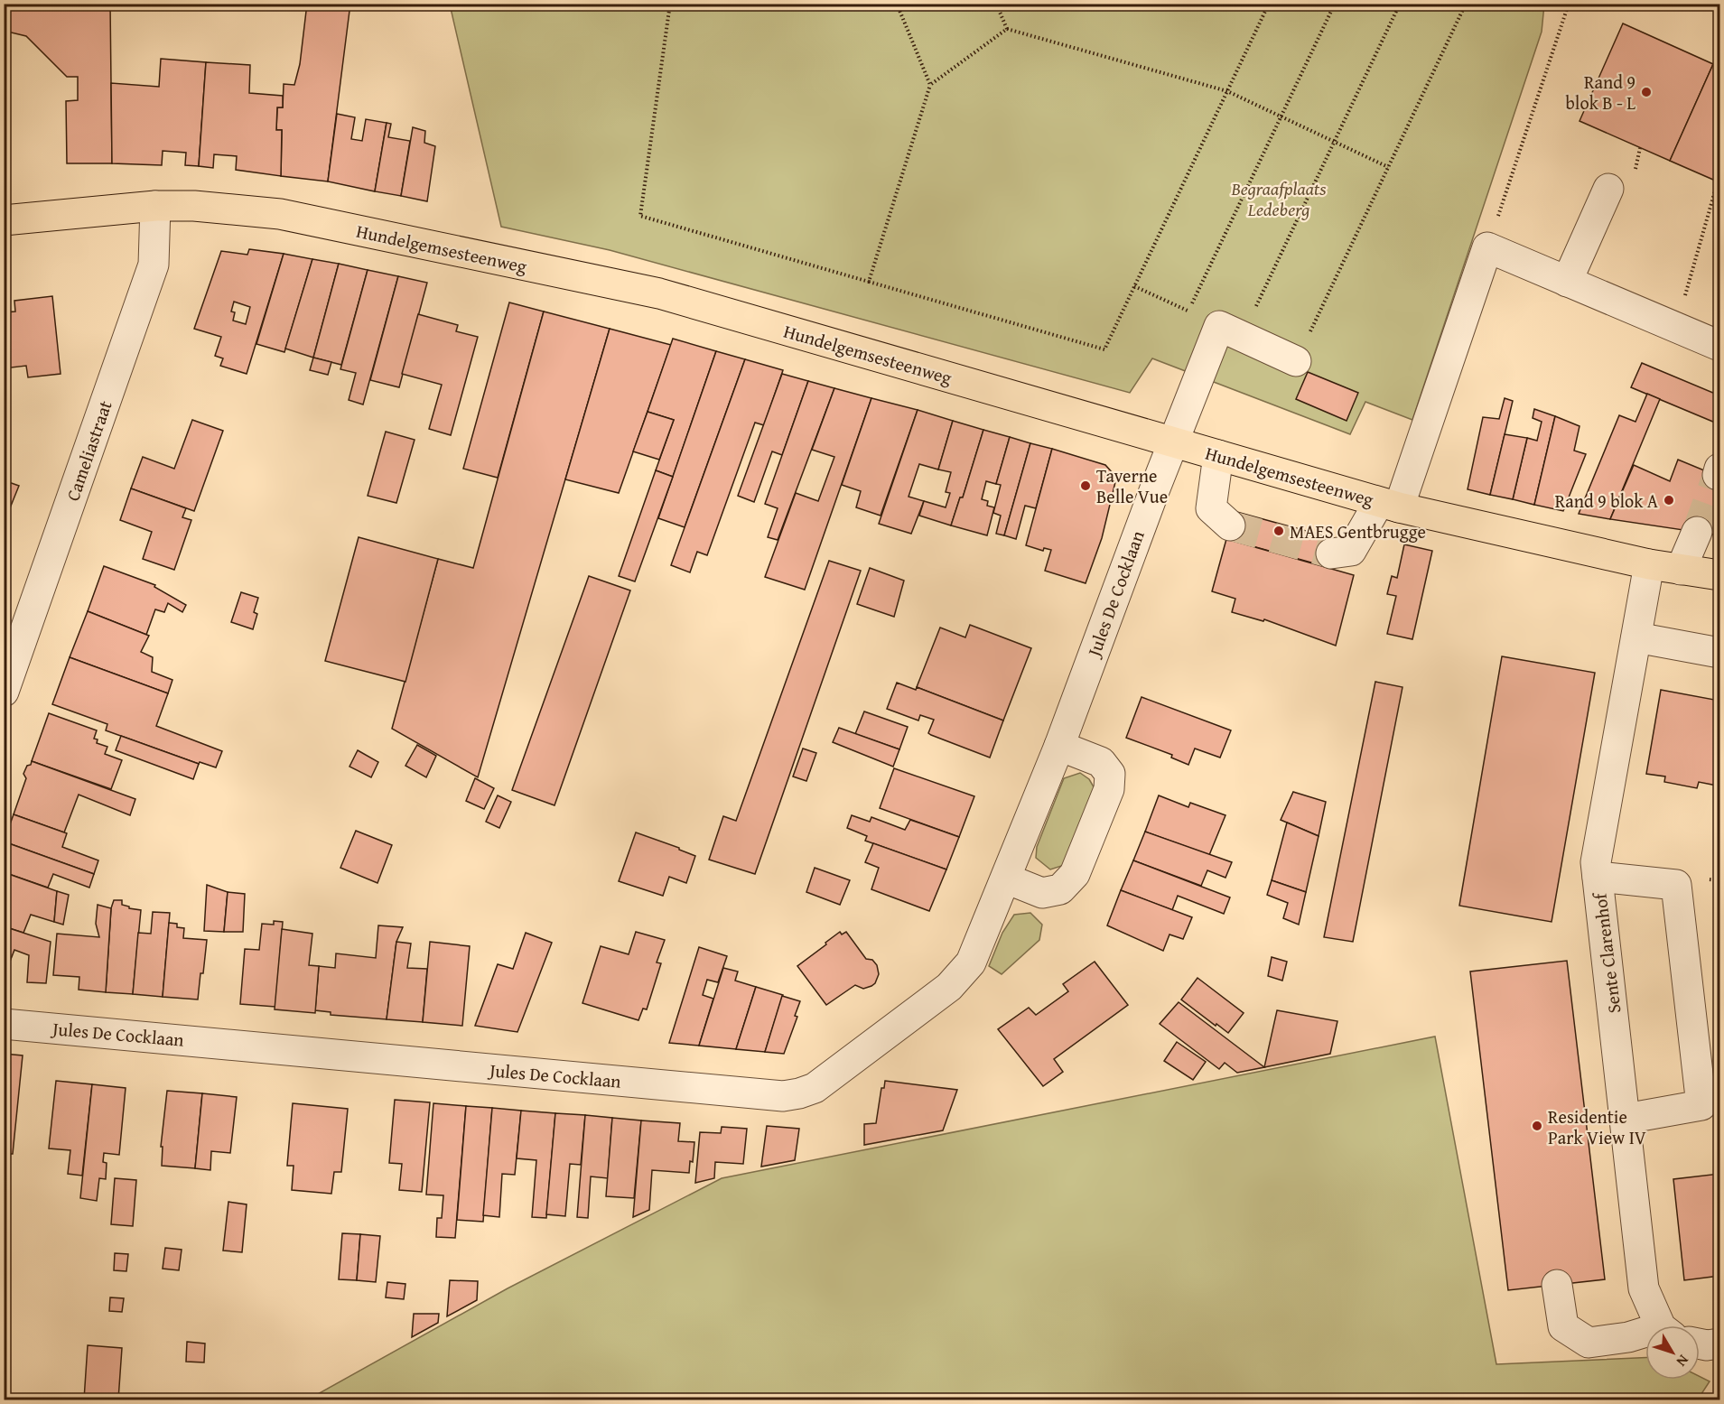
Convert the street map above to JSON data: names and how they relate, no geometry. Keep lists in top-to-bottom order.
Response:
{
  "streets": {
    "main road": ["Hundelgemsesteenweg"],
    "street": ["Cameliastraat", "Jules De Cocklaan", "Sente Clarenhof"]
  },
  "crossings": [
    ["Hundelgemsesteenweg", "Cameliastraat"],
    ["Hundelgemsesteenweg", "Jules De Cocklaan"],
    ["Hundelgemsesteenweg", "Sente Clarenhof"]
  ],
  "parks": ["Begraafplaats Ledeberg"],
  "places": [
    "Rand 9 blok B - L",
    "Taverne Belle Vue",
    "Rand 9 blok A",
    "MAES Gentbrugge",
    "Residentie Park View IV"
  ],
  "north": "bottom right"
}
